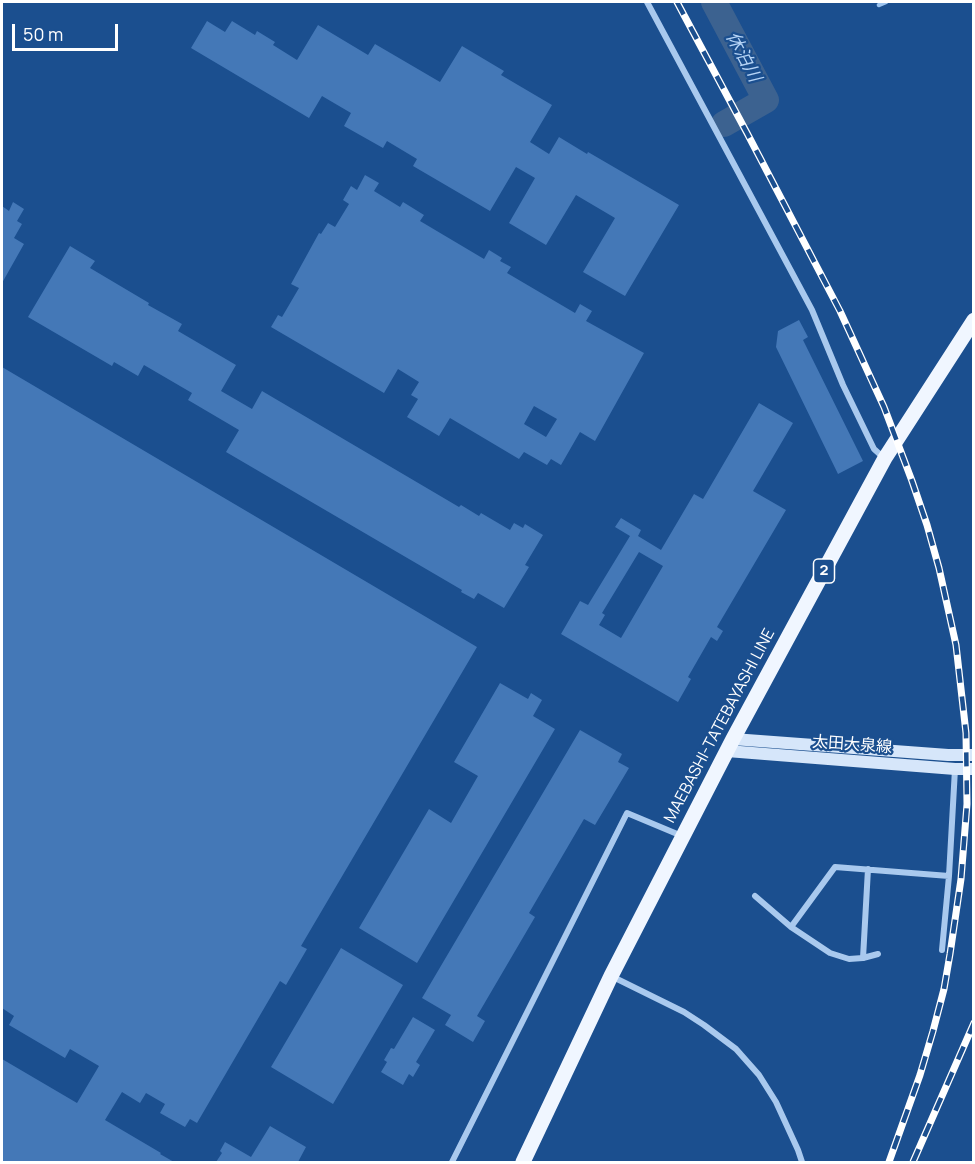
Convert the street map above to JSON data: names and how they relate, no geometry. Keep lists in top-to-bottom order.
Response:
{
  "streets": {
    "main road": ["2", "MAEBASHI-TATEBAYASHI LINE", "太田大泉線"]
  },
  "crossings": [
    ["MAEBASHI-TATEBAYASHI LINE", "太田大泉線"]
  ],
  "water": ["休泊川"],
  "scale_bar": "50 m"
}
